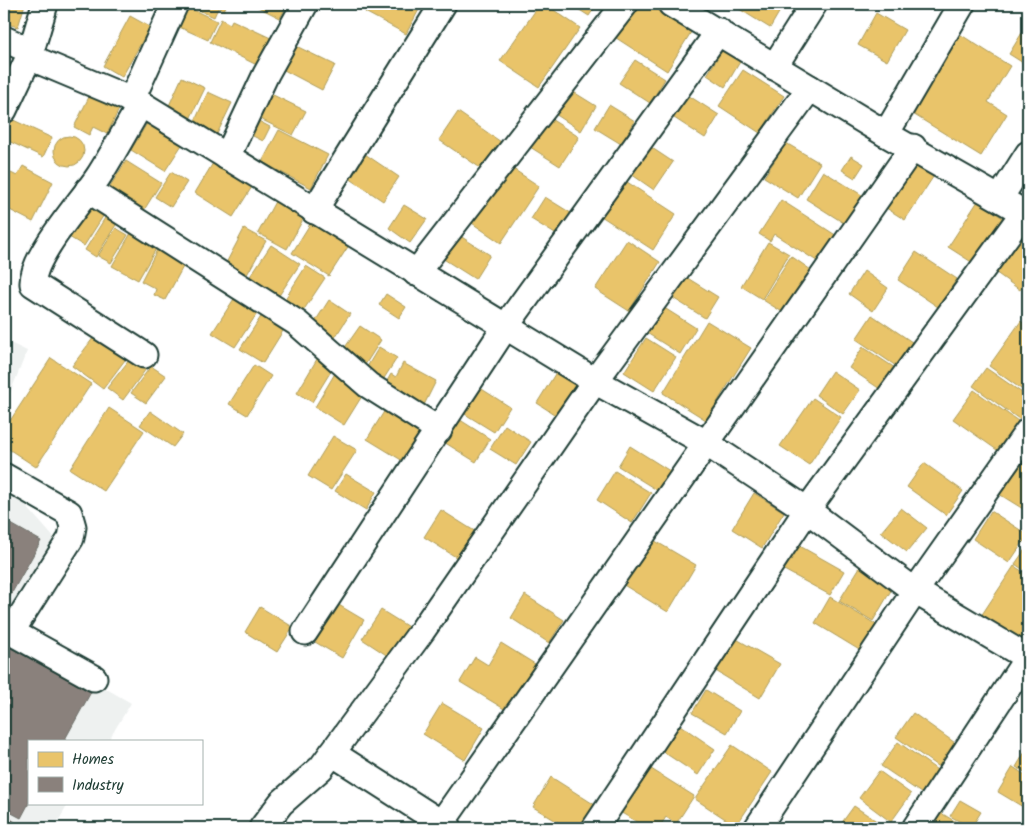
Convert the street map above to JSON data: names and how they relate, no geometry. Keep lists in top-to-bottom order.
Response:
{
  "legend": ["Homes", "Industry"]
}
